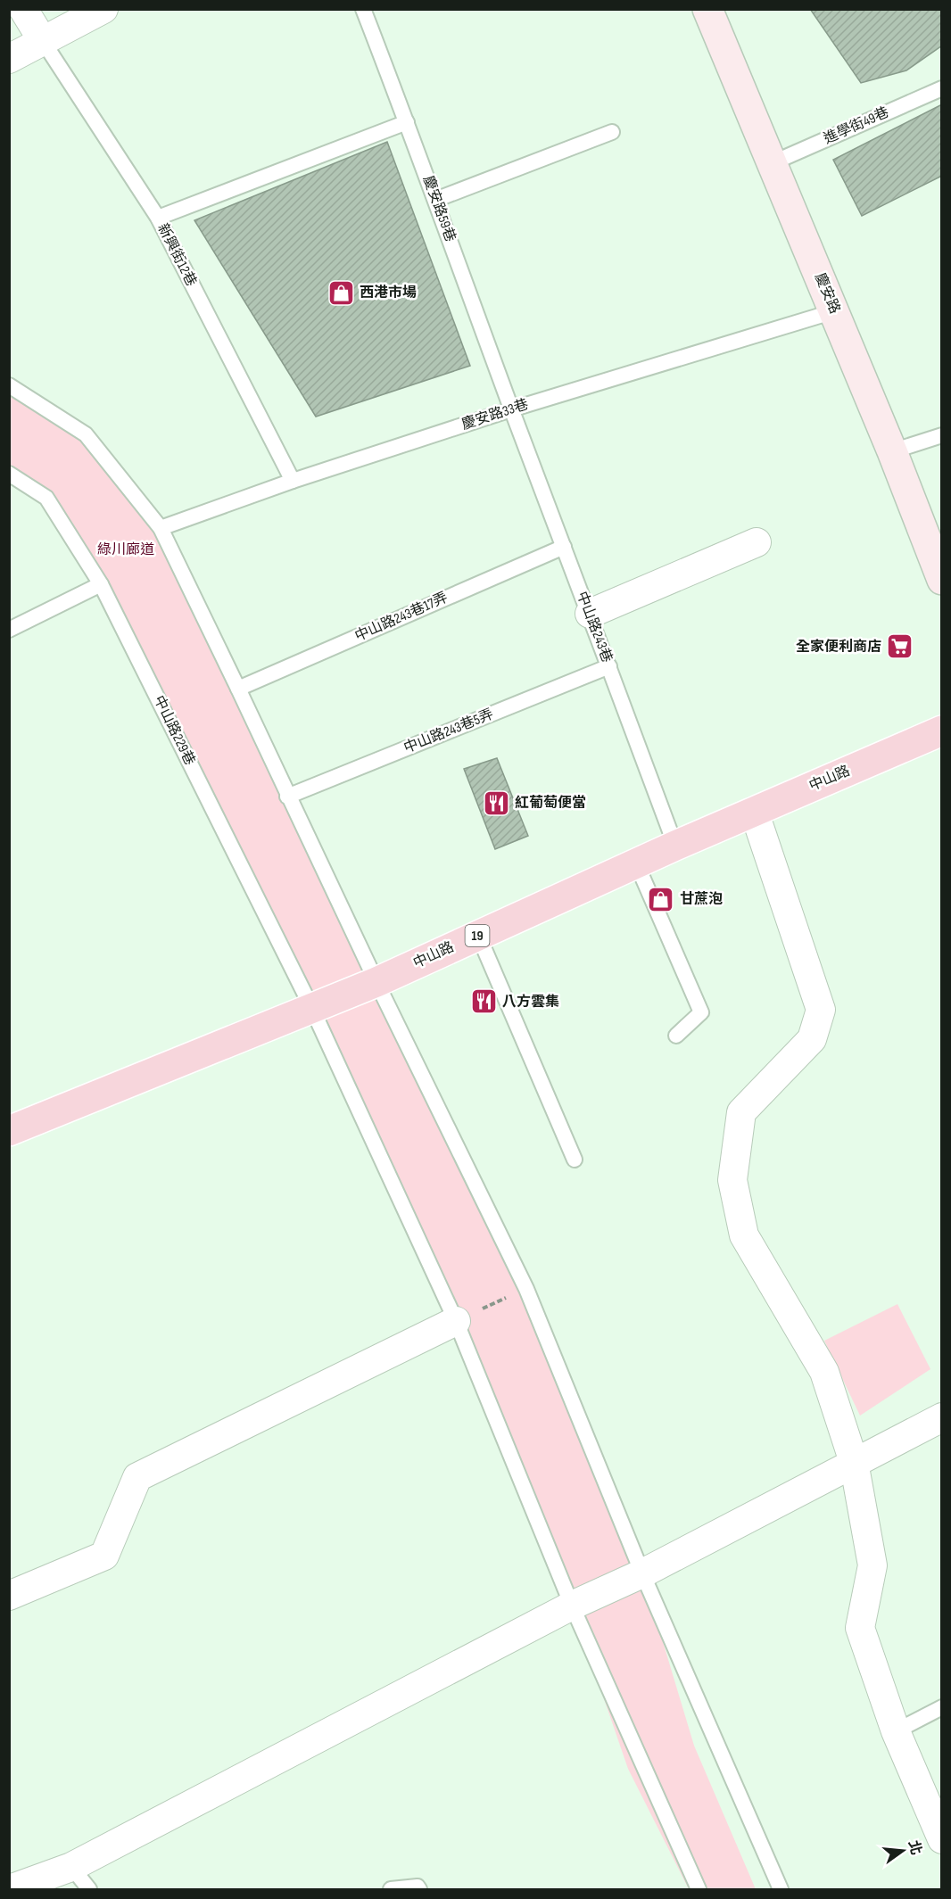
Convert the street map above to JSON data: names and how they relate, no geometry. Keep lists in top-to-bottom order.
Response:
{
  "streets": {
    "main road": ["慶安路", "中山路", "19"],
    "lane": [
      "進學街49巷",
      "慶安路59巷",
      "新興街12巷",
      "慶安路33巷",
      "中山路243巷17弄",
      "中山路243巷",
      "中山路229巷",
      "中山路243巷5弄"
    ]
  },
  "crossings": [
    ["進學街49巷", "慶安路"],
    ["慶安路59巷", "慶安路33巷"],
    ["慶安路59巷", "中山路243巷"],
    ["新興街12巷", "慶安路33巷"],
    ["慶安路", "慶安路33巷"],
    ["慶安路33巷", "中山路243巷"],
    ["中山路243巷17弄", "中山路243巷"],
    ["中山路243巷", "中山路243巷5弄"],
    ["中山路243巷", "中山路"],
    ["中山路229巷", "中山路"]
  ],
  "parks": ["綠川廊道"],
  "places": {
    "shop": ["西港市場", "甘蔗泡"],
    "supermarket": ["全家便利商店"],
    "restaurant": ["紅葡萄便當", "八方雲集"]
  },
  "north": "right"
}
